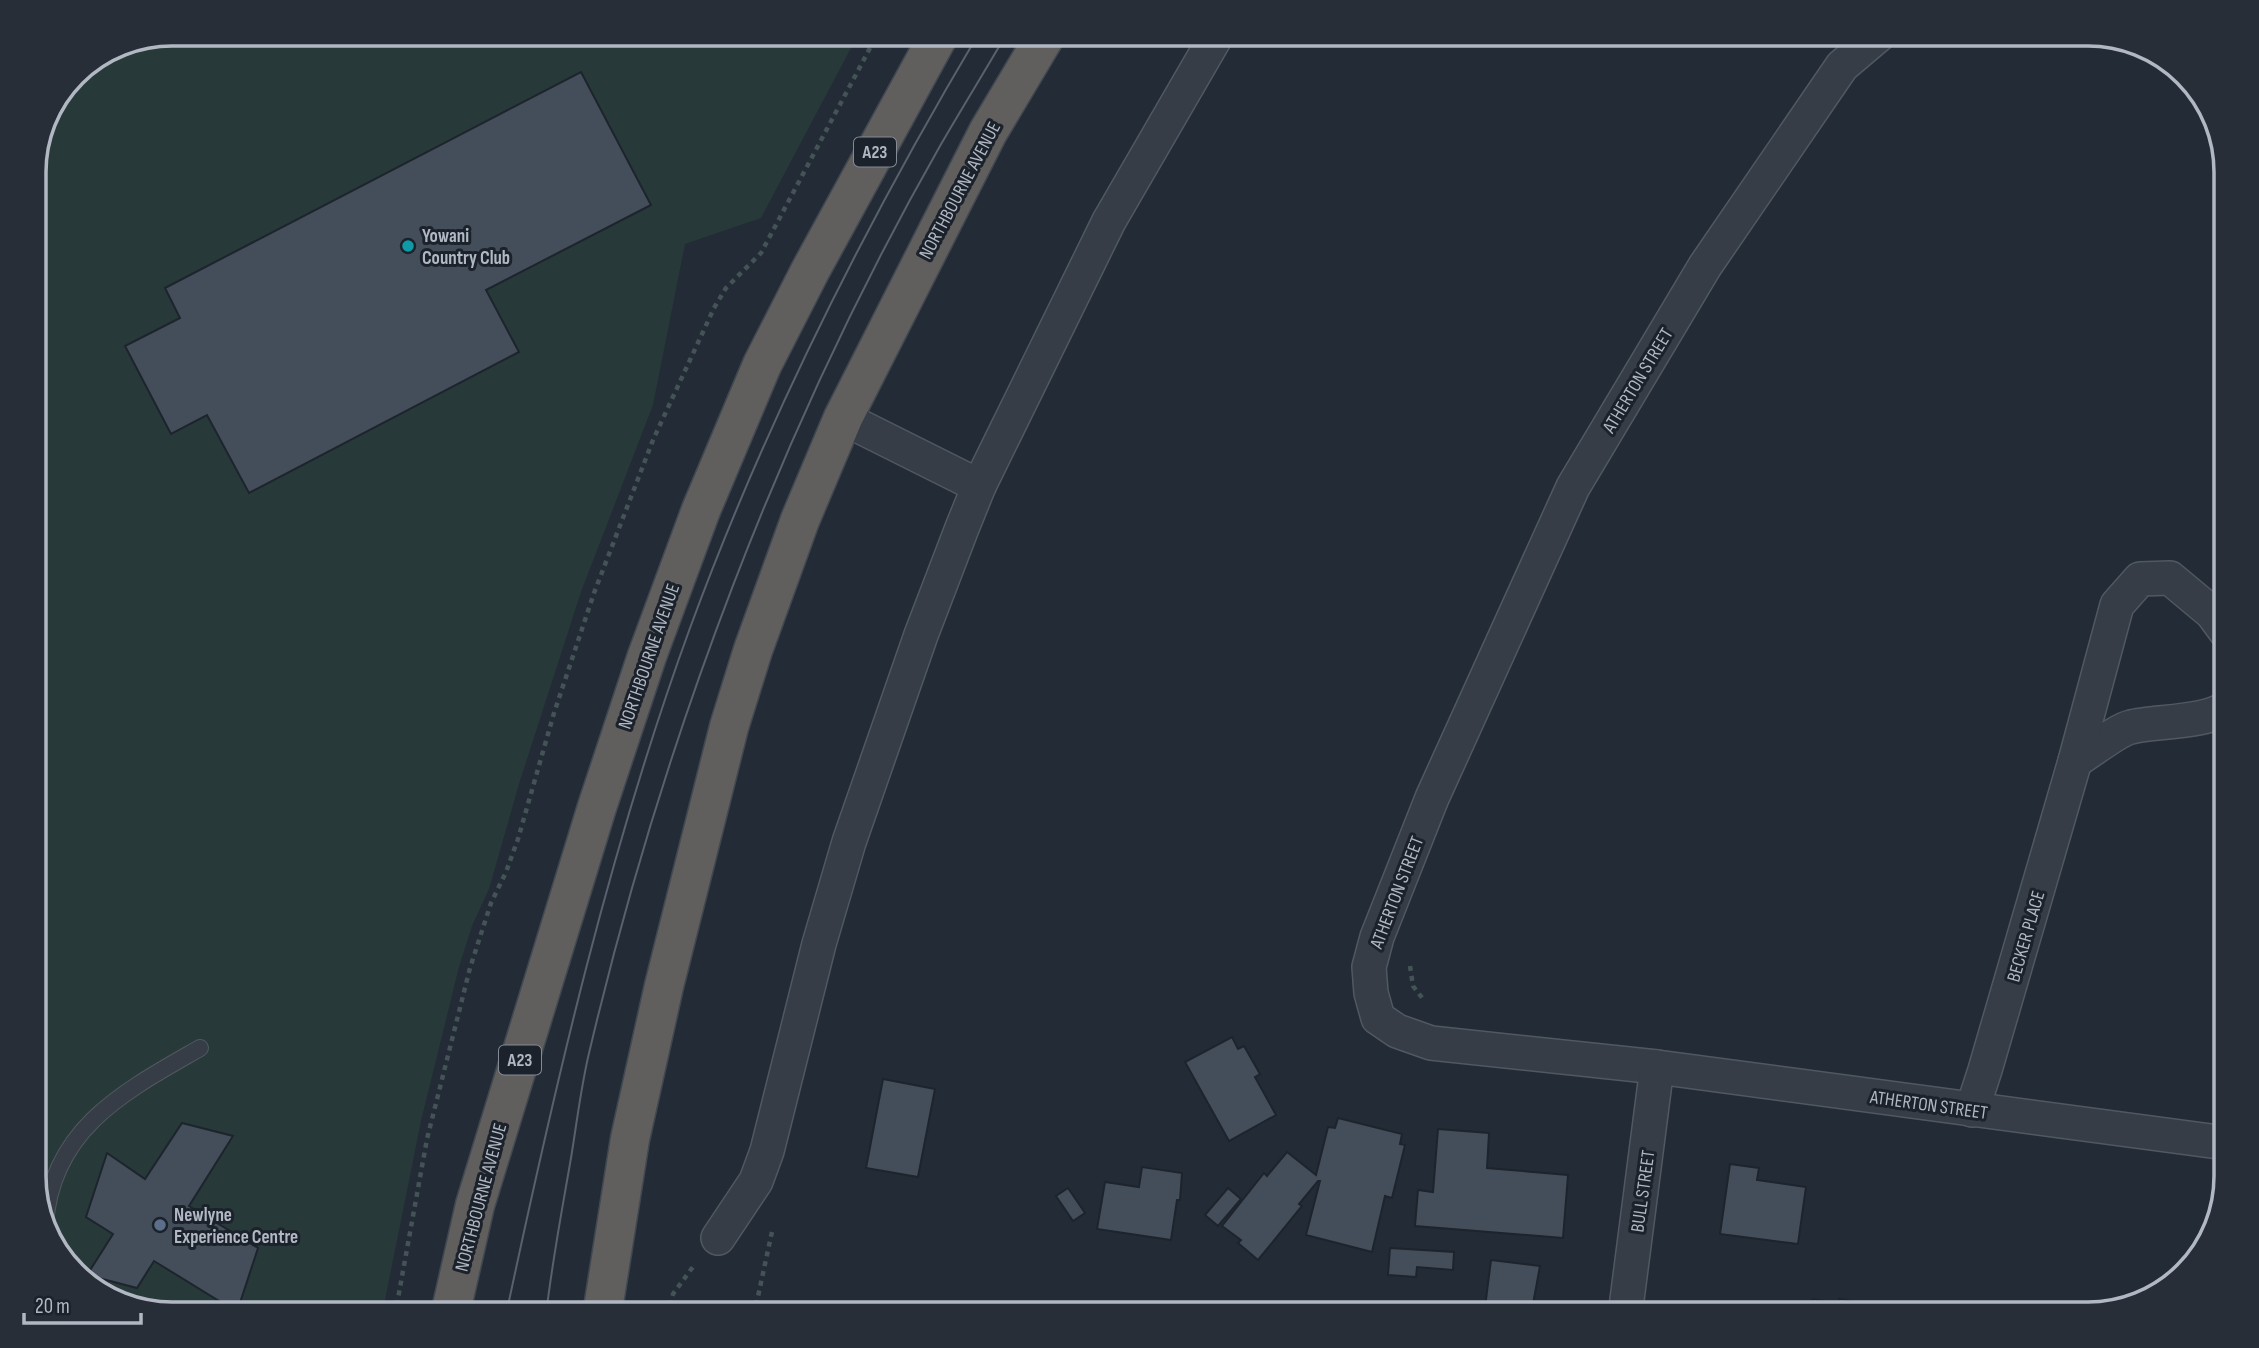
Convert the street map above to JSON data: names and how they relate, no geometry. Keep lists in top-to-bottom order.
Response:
{
  "streets": {
    "highway": ["A23", "NORTHBOURNE AVENUE"],
    "street": ["ATHERTON STREET", "BECKER PLACE", "BULL STREET"]
  },
  "crossings": [
    ["ATHERTON STREET", "BECKER PLACE"],
    ["ATHERTON STREET", "BULL STREET"]
  ],
  "places": ["Yowani Country Club", "Newlyne Experience Centre"],
  "scale_bar": "20 m"
}
